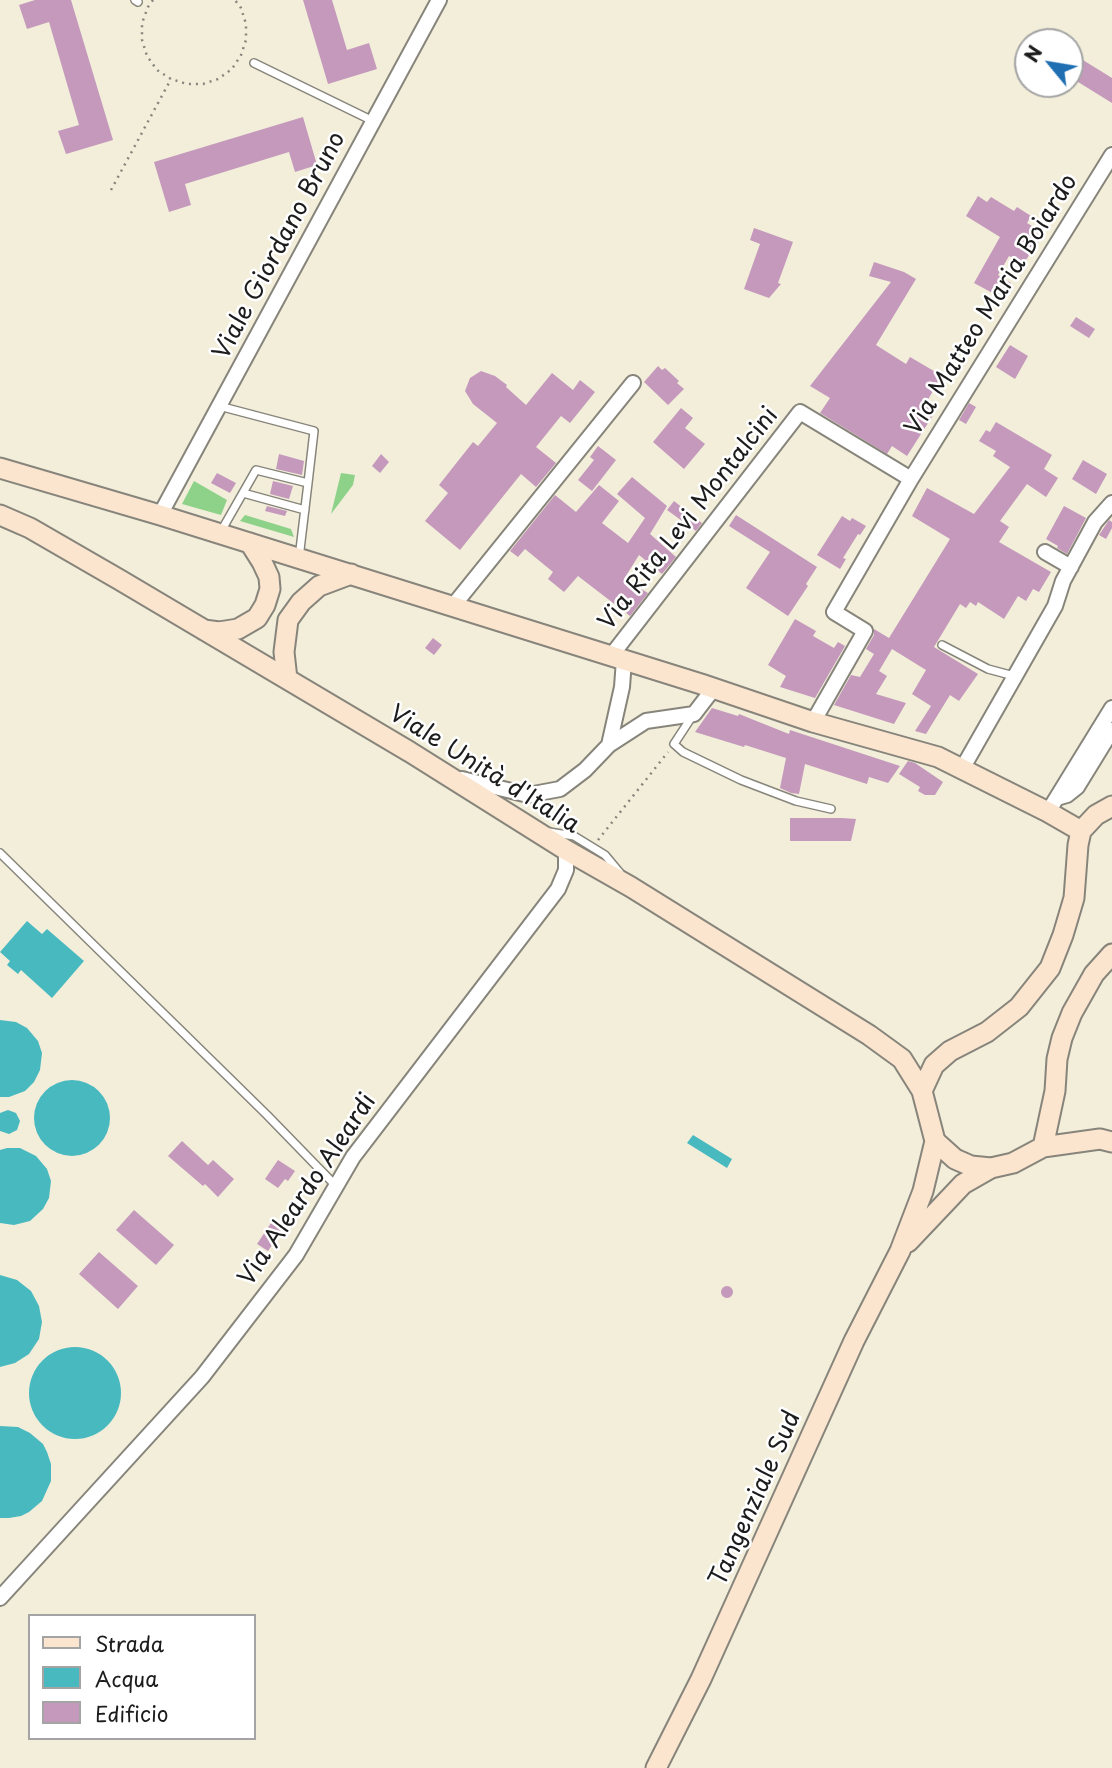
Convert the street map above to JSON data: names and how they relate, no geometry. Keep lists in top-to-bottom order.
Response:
{
  "streets": {
    "main road": ["Viale Unità d'Italia", "Tangenziale Sud"],
    "street": [
      "Viale Giordano Bruno",
      "Via Matteo Maria Boiardo",
      "Via Rita Levi Montalcini",
      "Via Aleardo Aleardi"
    ]
  },
  "crossings": [
    ["Via Matteo Maria Boiardo", "Via Rita Levi Montalcini"],
    ["Viale Unità d'Italia", "Via Aleardo Aleardi"],
    ["Viale Unità d'Italia", "Tangenziale Sud"]
  ],
  "legend": ["Strada", "Acqua", "Edificio"],
  "north": "top left"
}
